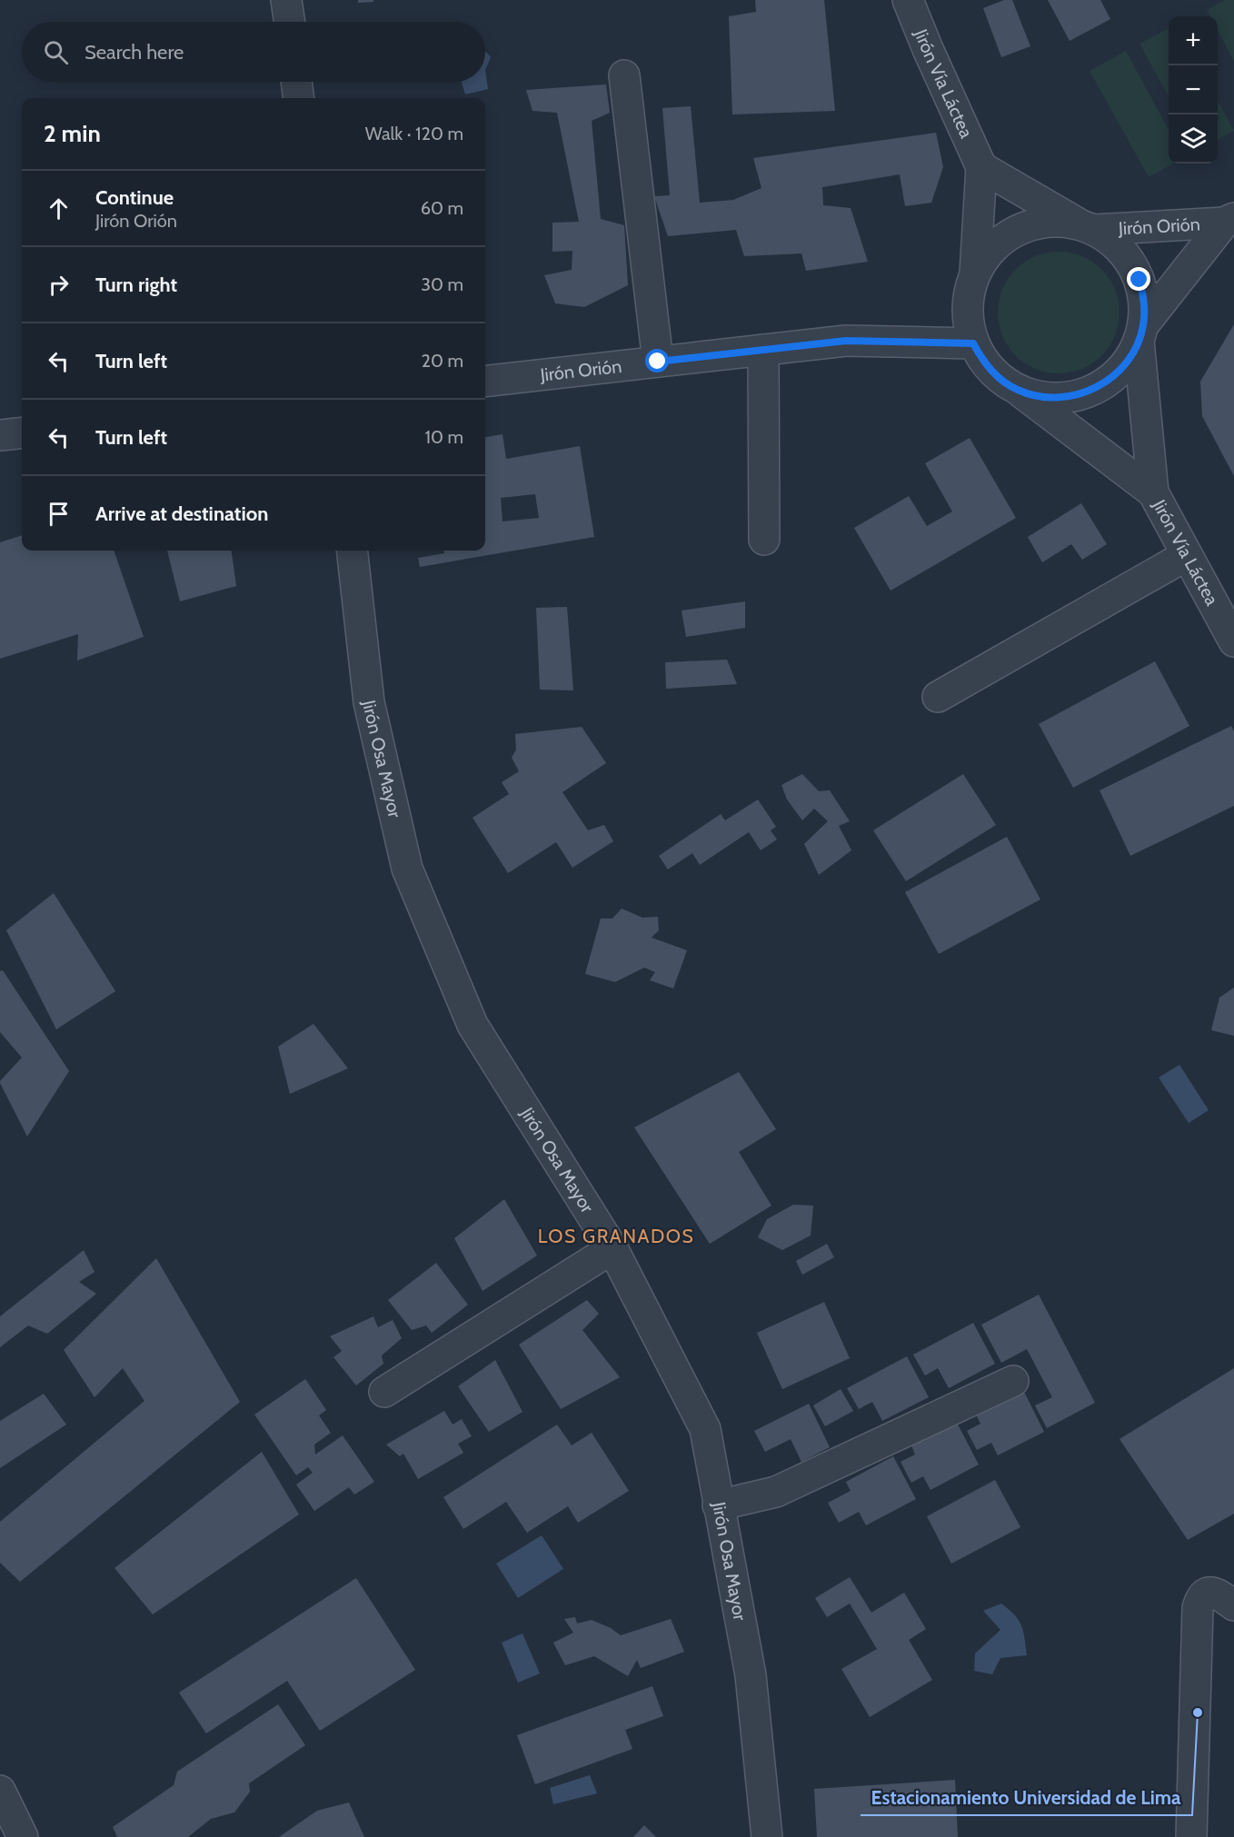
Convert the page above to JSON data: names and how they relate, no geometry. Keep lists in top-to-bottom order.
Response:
{
  "streets": {
    "street": ["Jirón Vía Láctea", "Jirón Orión", "Jirón Osa Mayor"]
  },
  "crossings": [
    ["Jirón Vía Láctea", "Jirón Orión"]
  ],
  "districts": ["LOS GRANADOS"],
  "places": ["Estacionamiento Universidad de Lima"],
  "page": {
    "map_buttons": ["+", "−"],
    "search": "Search here",
    "heading": ["2 min", "Walk · 120 m"],
    "list": [
      ["Continue", "Jirón Orión", "60 m"],
      ["Turn right", "30 m"],
      ["Turn left", "20 m"],
      ["Turn left", "10 m"],
      "Arrive at destination"
    ]
  }
}
